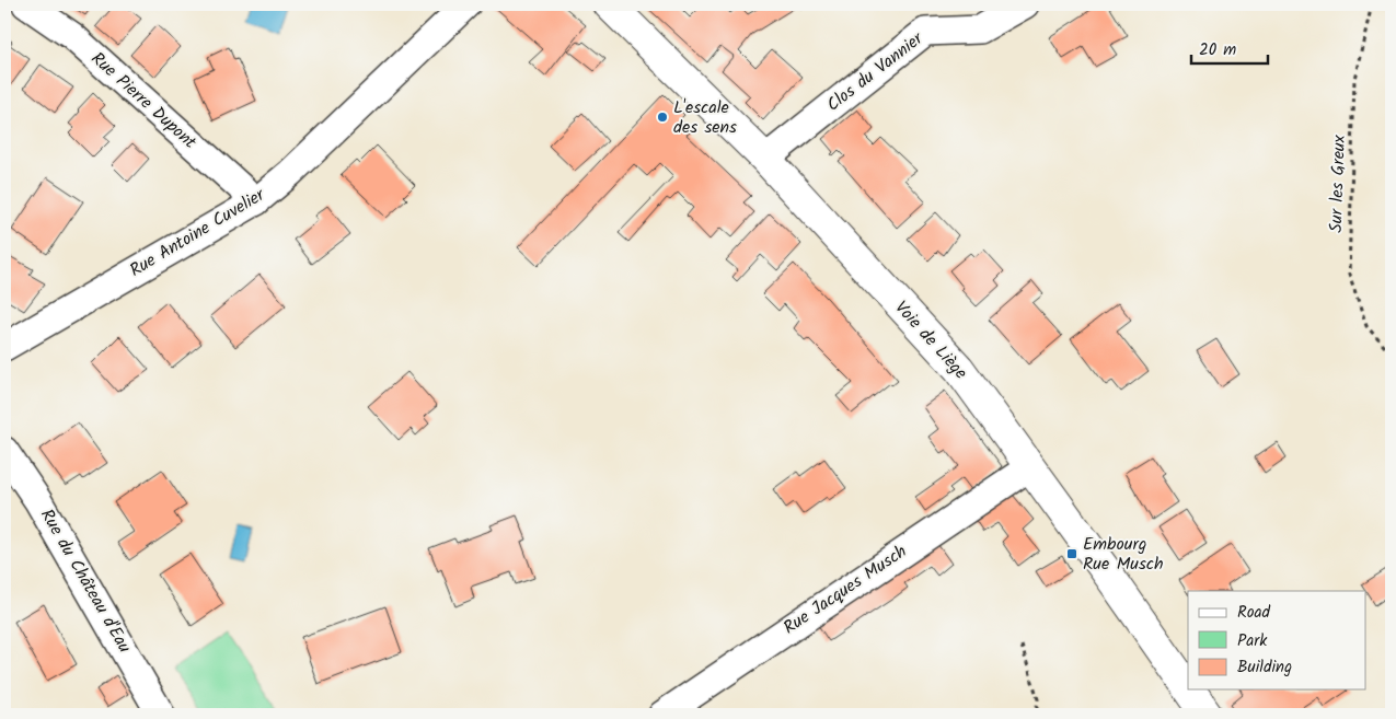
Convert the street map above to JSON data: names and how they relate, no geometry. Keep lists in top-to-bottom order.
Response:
{
  "streets": {
    "street": [
      "Clos du Vannier",
      "Rue Pierre Dupont",
      "Rue Antoine Cuvelier",
      "Voie de Liège",
      "Rue du Château d'Eau",
      "Rue Jacques Musch"
    ],
    "path": ["Sur les Greux"]
  },
  "crossings": [
    ["Clos du Vannier", "Voie de Liège"],
    ["Rue Pierre Dupont", "Rue Antoine Cuvelier"],
    ["Voie de Liège", "Rue Jacques Musch"]
  ],
  "places": {
    "other": ["L'escale des sens"],
    "transit": ["Embourg Rue Musch"]
  },
  "legend": ["Road", "Park", "Building"],
  "scale_bar": "20 m"
}
